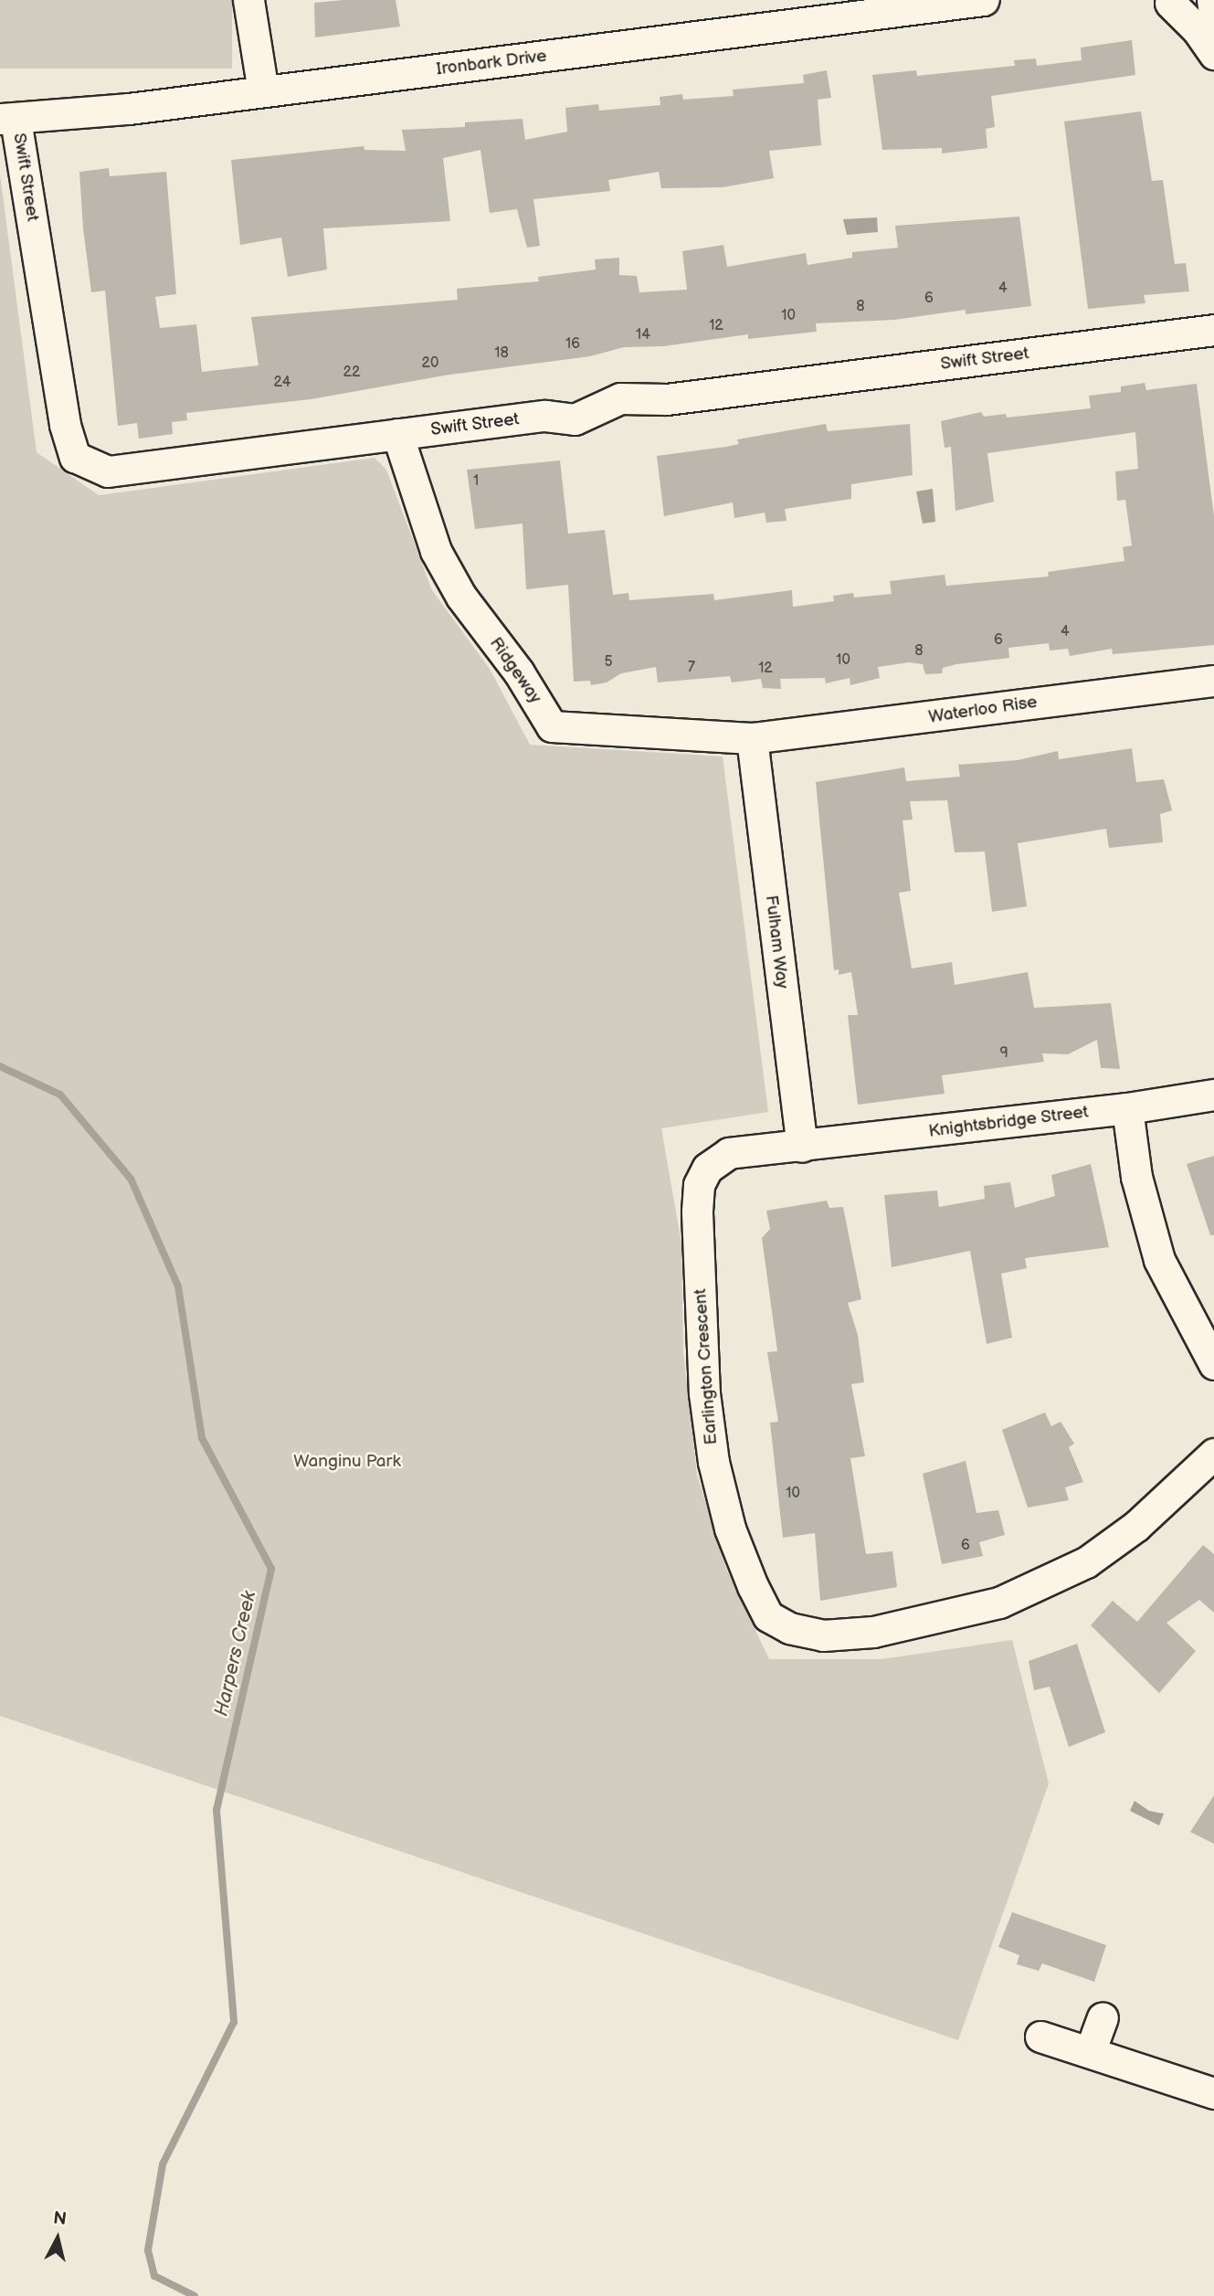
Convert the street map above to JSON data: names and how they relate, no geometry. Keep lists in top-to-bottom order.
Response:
{
  "streets": {
    "street": [
      "Ironbark Drive",
      "Swift Street",
      "Ridgeway",
      "Waterloo Rise",
      "Fulham Way",
      "Knightsbridge Street",
      "Earlington Crescent"
    ]
  },
  "crossings": [
    ["Ironbark Drive", "Swift Street"],
    ["Swift Street", "Ridgeway"],
    ["Ridgeway", "Waterloo Rise"],
    ["Ridgeway", "Fulham Way"],
    ["Waterloo Rise", "Fulham Way"],
    ["Fulham Way", "Knightsbridge Street"],
    ["Fulham Way", "Earlington Crescent"],
    ["Knightsbridge Street", "Earlington Crescent"]
  ],
  "water": ["Harpers Creek"],
  "parks": ["Wanginu Park"],
  "house_numbers": [
    "4",
    "6",
    "8",
    "10",
    "12",
    "14",
    "16",
    "18",
    "20",
    "22",
    "24",
    "1",
    "4",
    "6",
    "8",
    "10",
    "5",
    "7",
    "12",
    "9",
    "10",
    "6"
  ],
  "north": "top"
}
